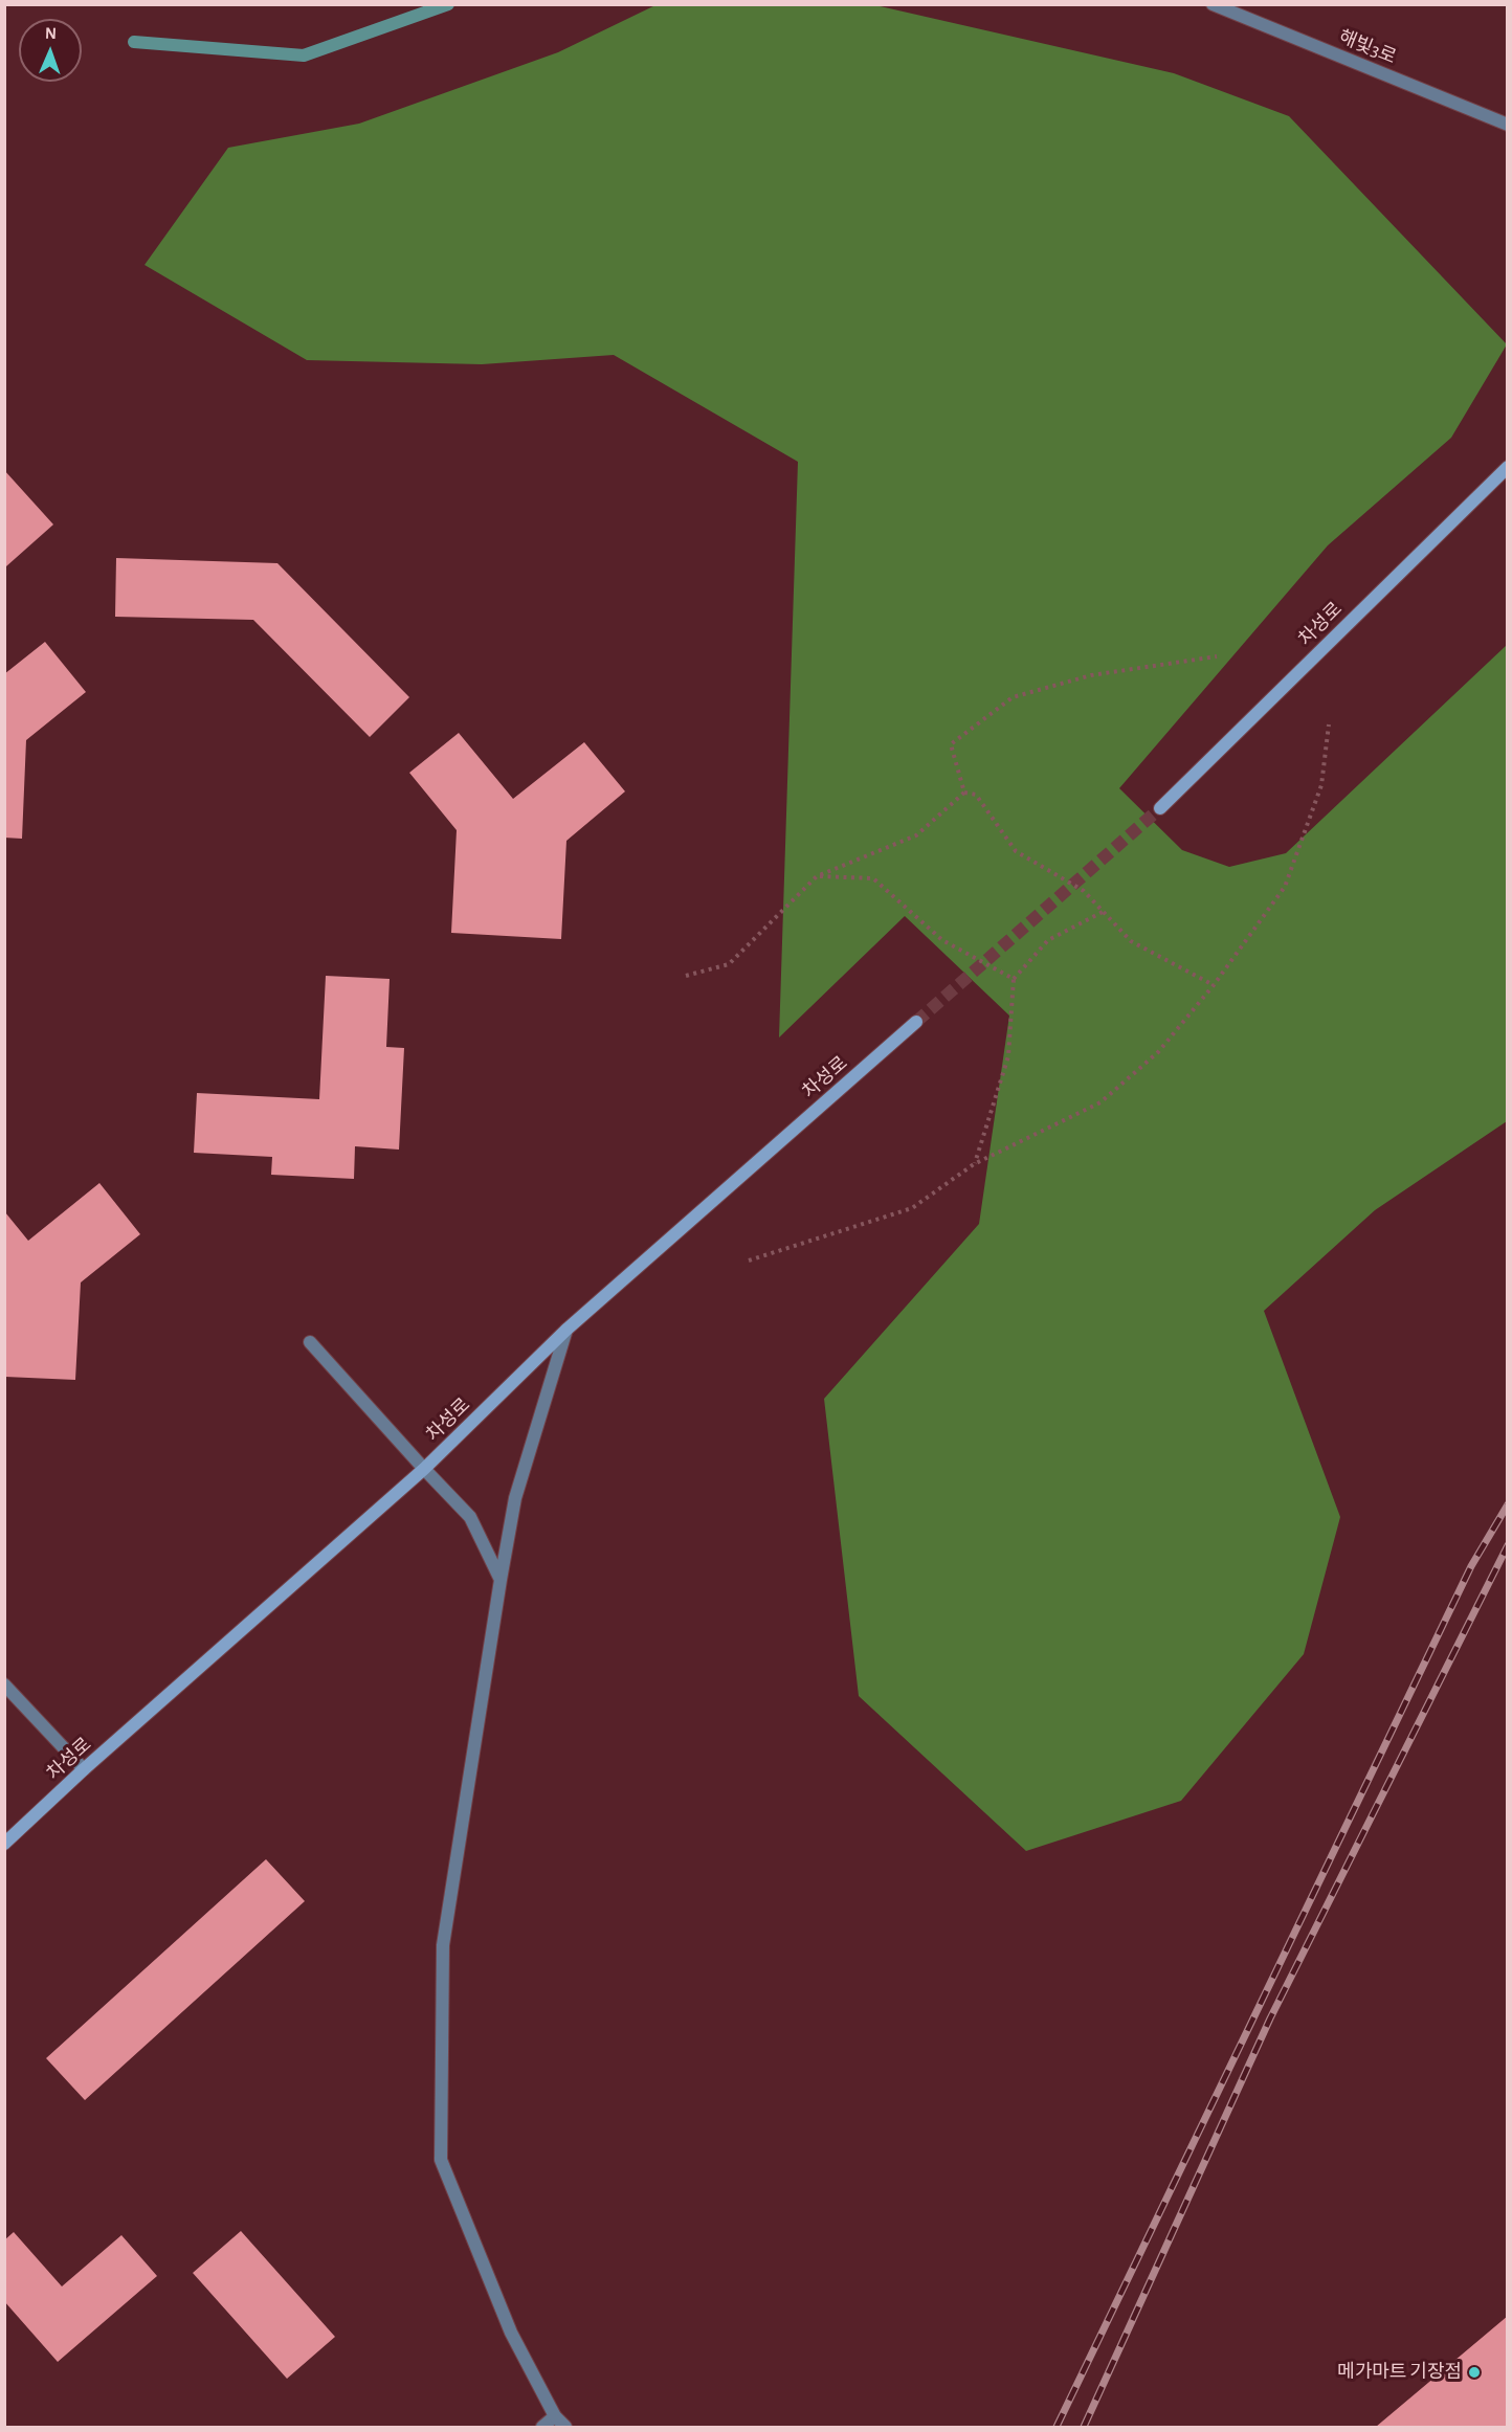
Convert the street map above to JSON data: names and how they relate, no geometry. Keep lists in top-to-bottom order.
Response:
{
  "streets": {
    "main road": ["차성로"],
    "street": ["해빛3로"]
  },
  "places": ["메가마트 기장점"],
  "north": "top"
}
